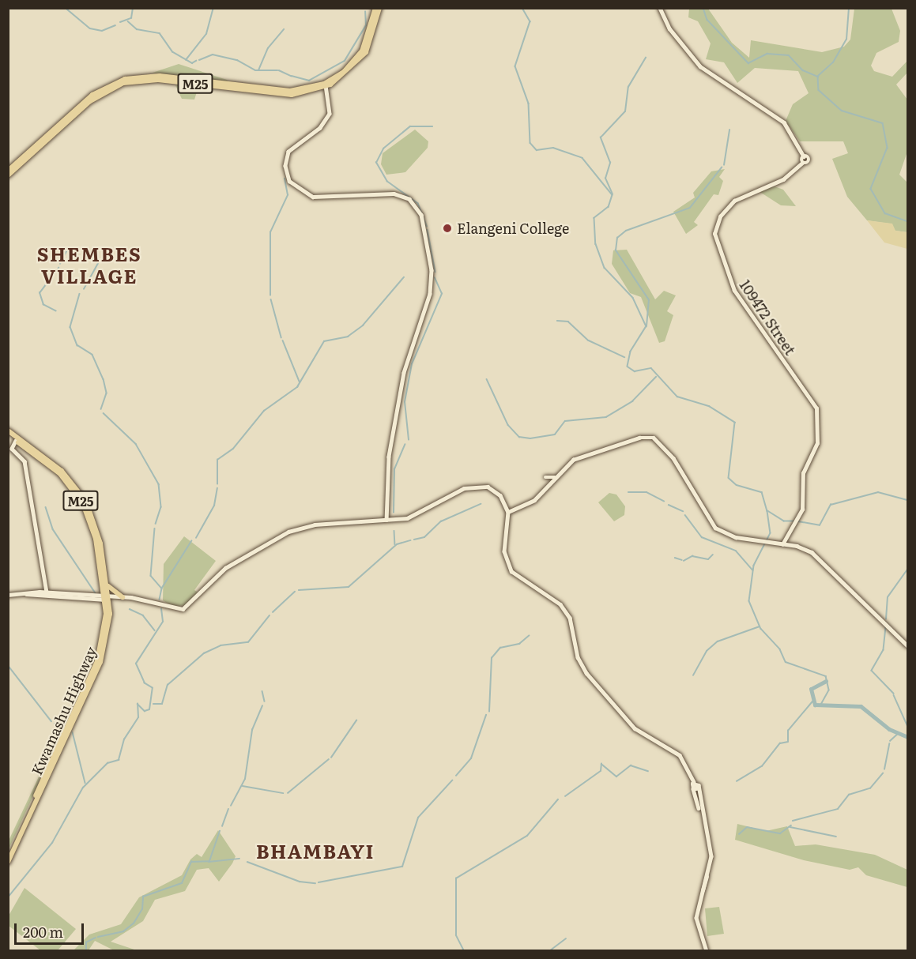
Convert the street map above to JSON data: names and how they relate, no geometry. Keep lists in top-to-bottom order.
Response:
{
  "streets": {
    "main road": ["M25", "Kwamashu Highway"],
    "street": ["109472 Street"]
  },
  "districts": ["SHEMBES VILLAGE", "BHAMBAYI"],
  "places": ["Elangeni College"],
  "scale_bar": "200 m"
}
